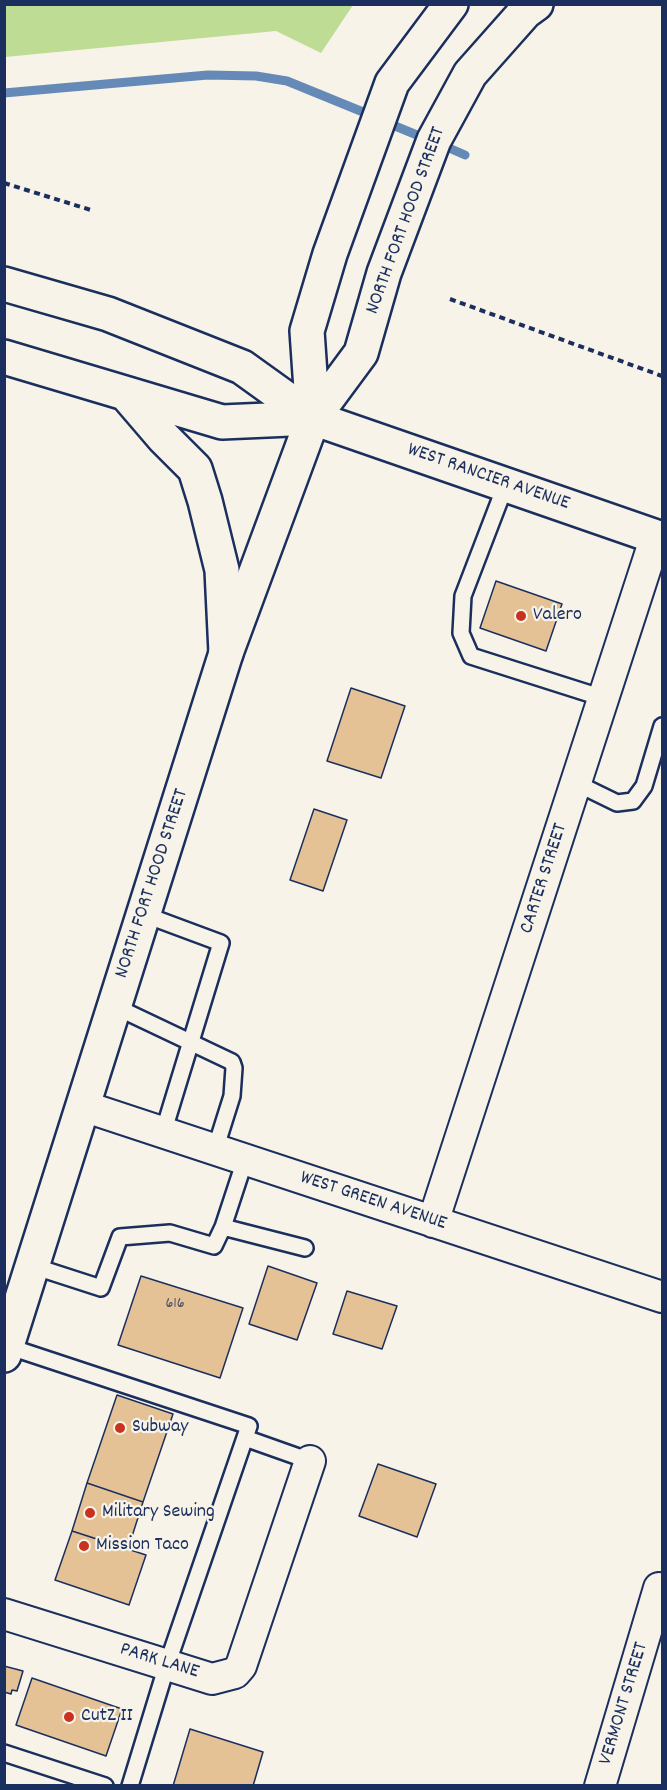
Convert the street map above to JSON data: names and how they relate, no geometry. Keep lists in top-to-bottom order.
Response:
{
  "streets": {
    "street": [
      "NORTH FORT HOOD STREET",
      "WEST RANCIER AVENUE",
      "CARTER STREET",
      "WEST GREEN AVENUE",
      "PARK LANE",
      "VERMONT STREET"
    ]
  },
  "crossings": [
    ["NORTH FORT HOOD STREET", "WEST RANCIER AVENUE"],
    ["NORTH FORT HOOD STREET", "WEST GREEN AVENUE"],
    ["WEST RANCIER AVENUE", "CARTER STREET"],
    ["CARTER STREET", "WEST GREEN AVENUE"]
  ],
  "places": [
    "Valero",
    "Subway",
    "Military Sewing",
    "Mission Taco",
    "CutZ II"
  ],
  "house_numbers": ["616"]
}
